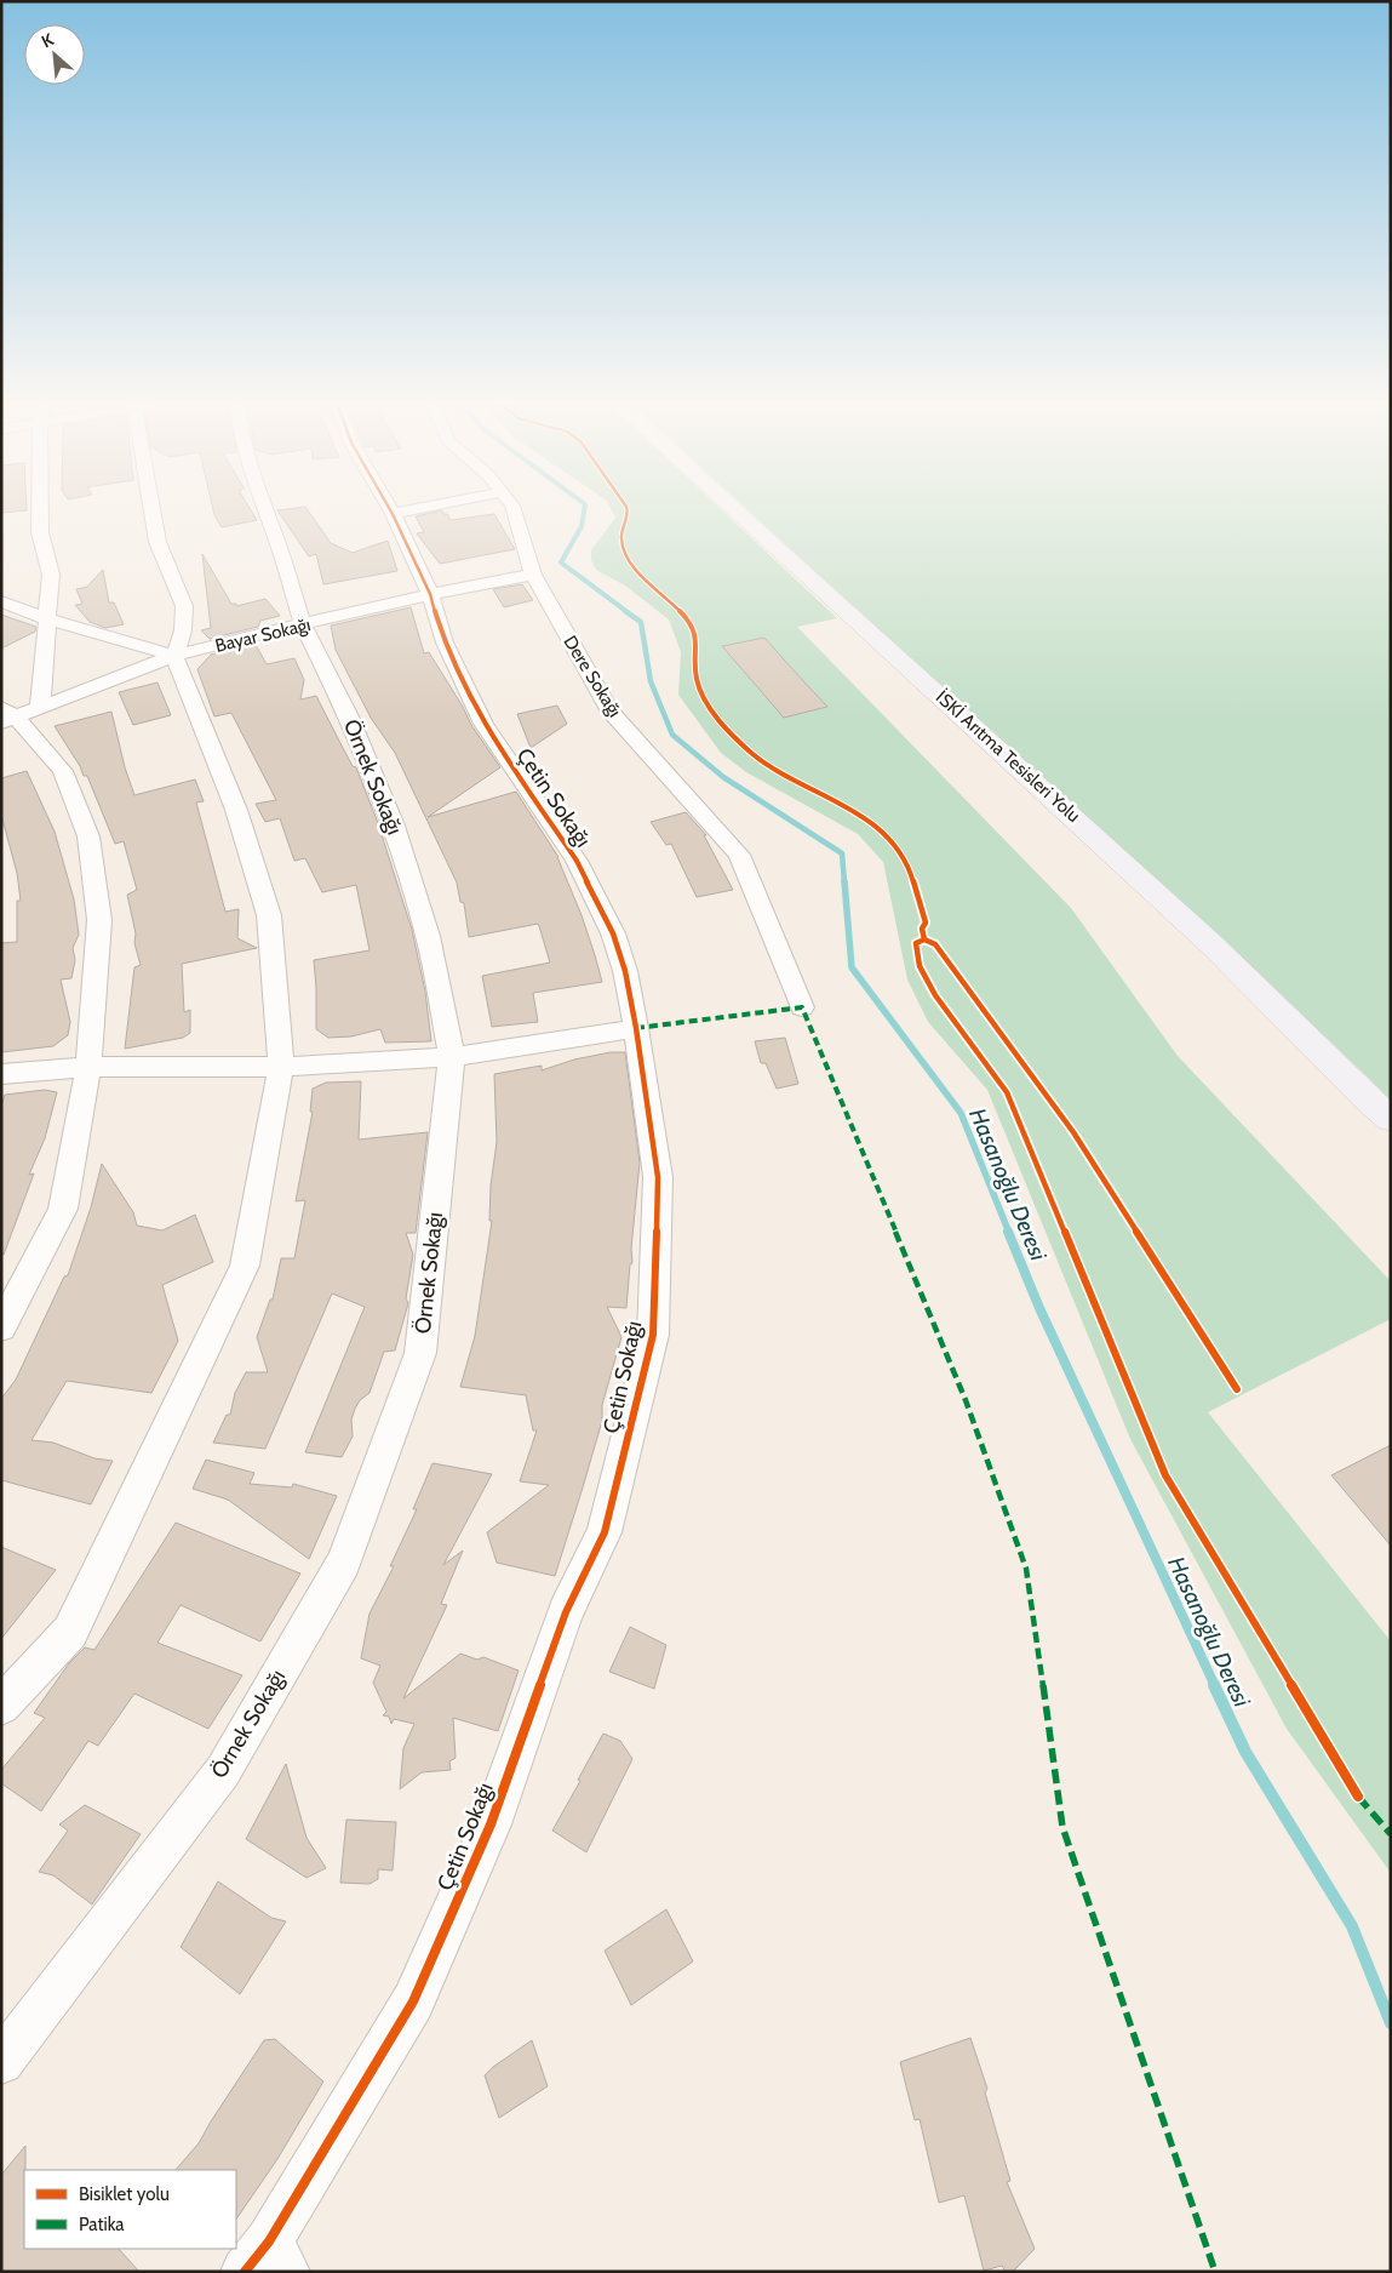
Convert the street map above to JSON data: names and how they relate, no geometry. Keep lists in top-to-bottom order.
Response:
{
  "streets": {
    "main road": ["İSKİ Arıtma Tesisleri Yolu"],
    "street": [
      "Bayar Sokağı",
      "Dere Sokağı",
      "Örnek Sokağı",
      "Çetin Sokağı"
    ]
  },
  "crossings": [
    ["Bayar Sokağı", "Dere Sokağı"],
    ["Bayar Sokağı", "Örnek Sokağı"],
    ["Bayar Sokağı", "Çetin Sokağı"]
  ],
  "water": ["Hasanoğlu Deresi"],
  "legend": ["Bisiklet yolu", "Patika"],
  "north": "top left"
}
